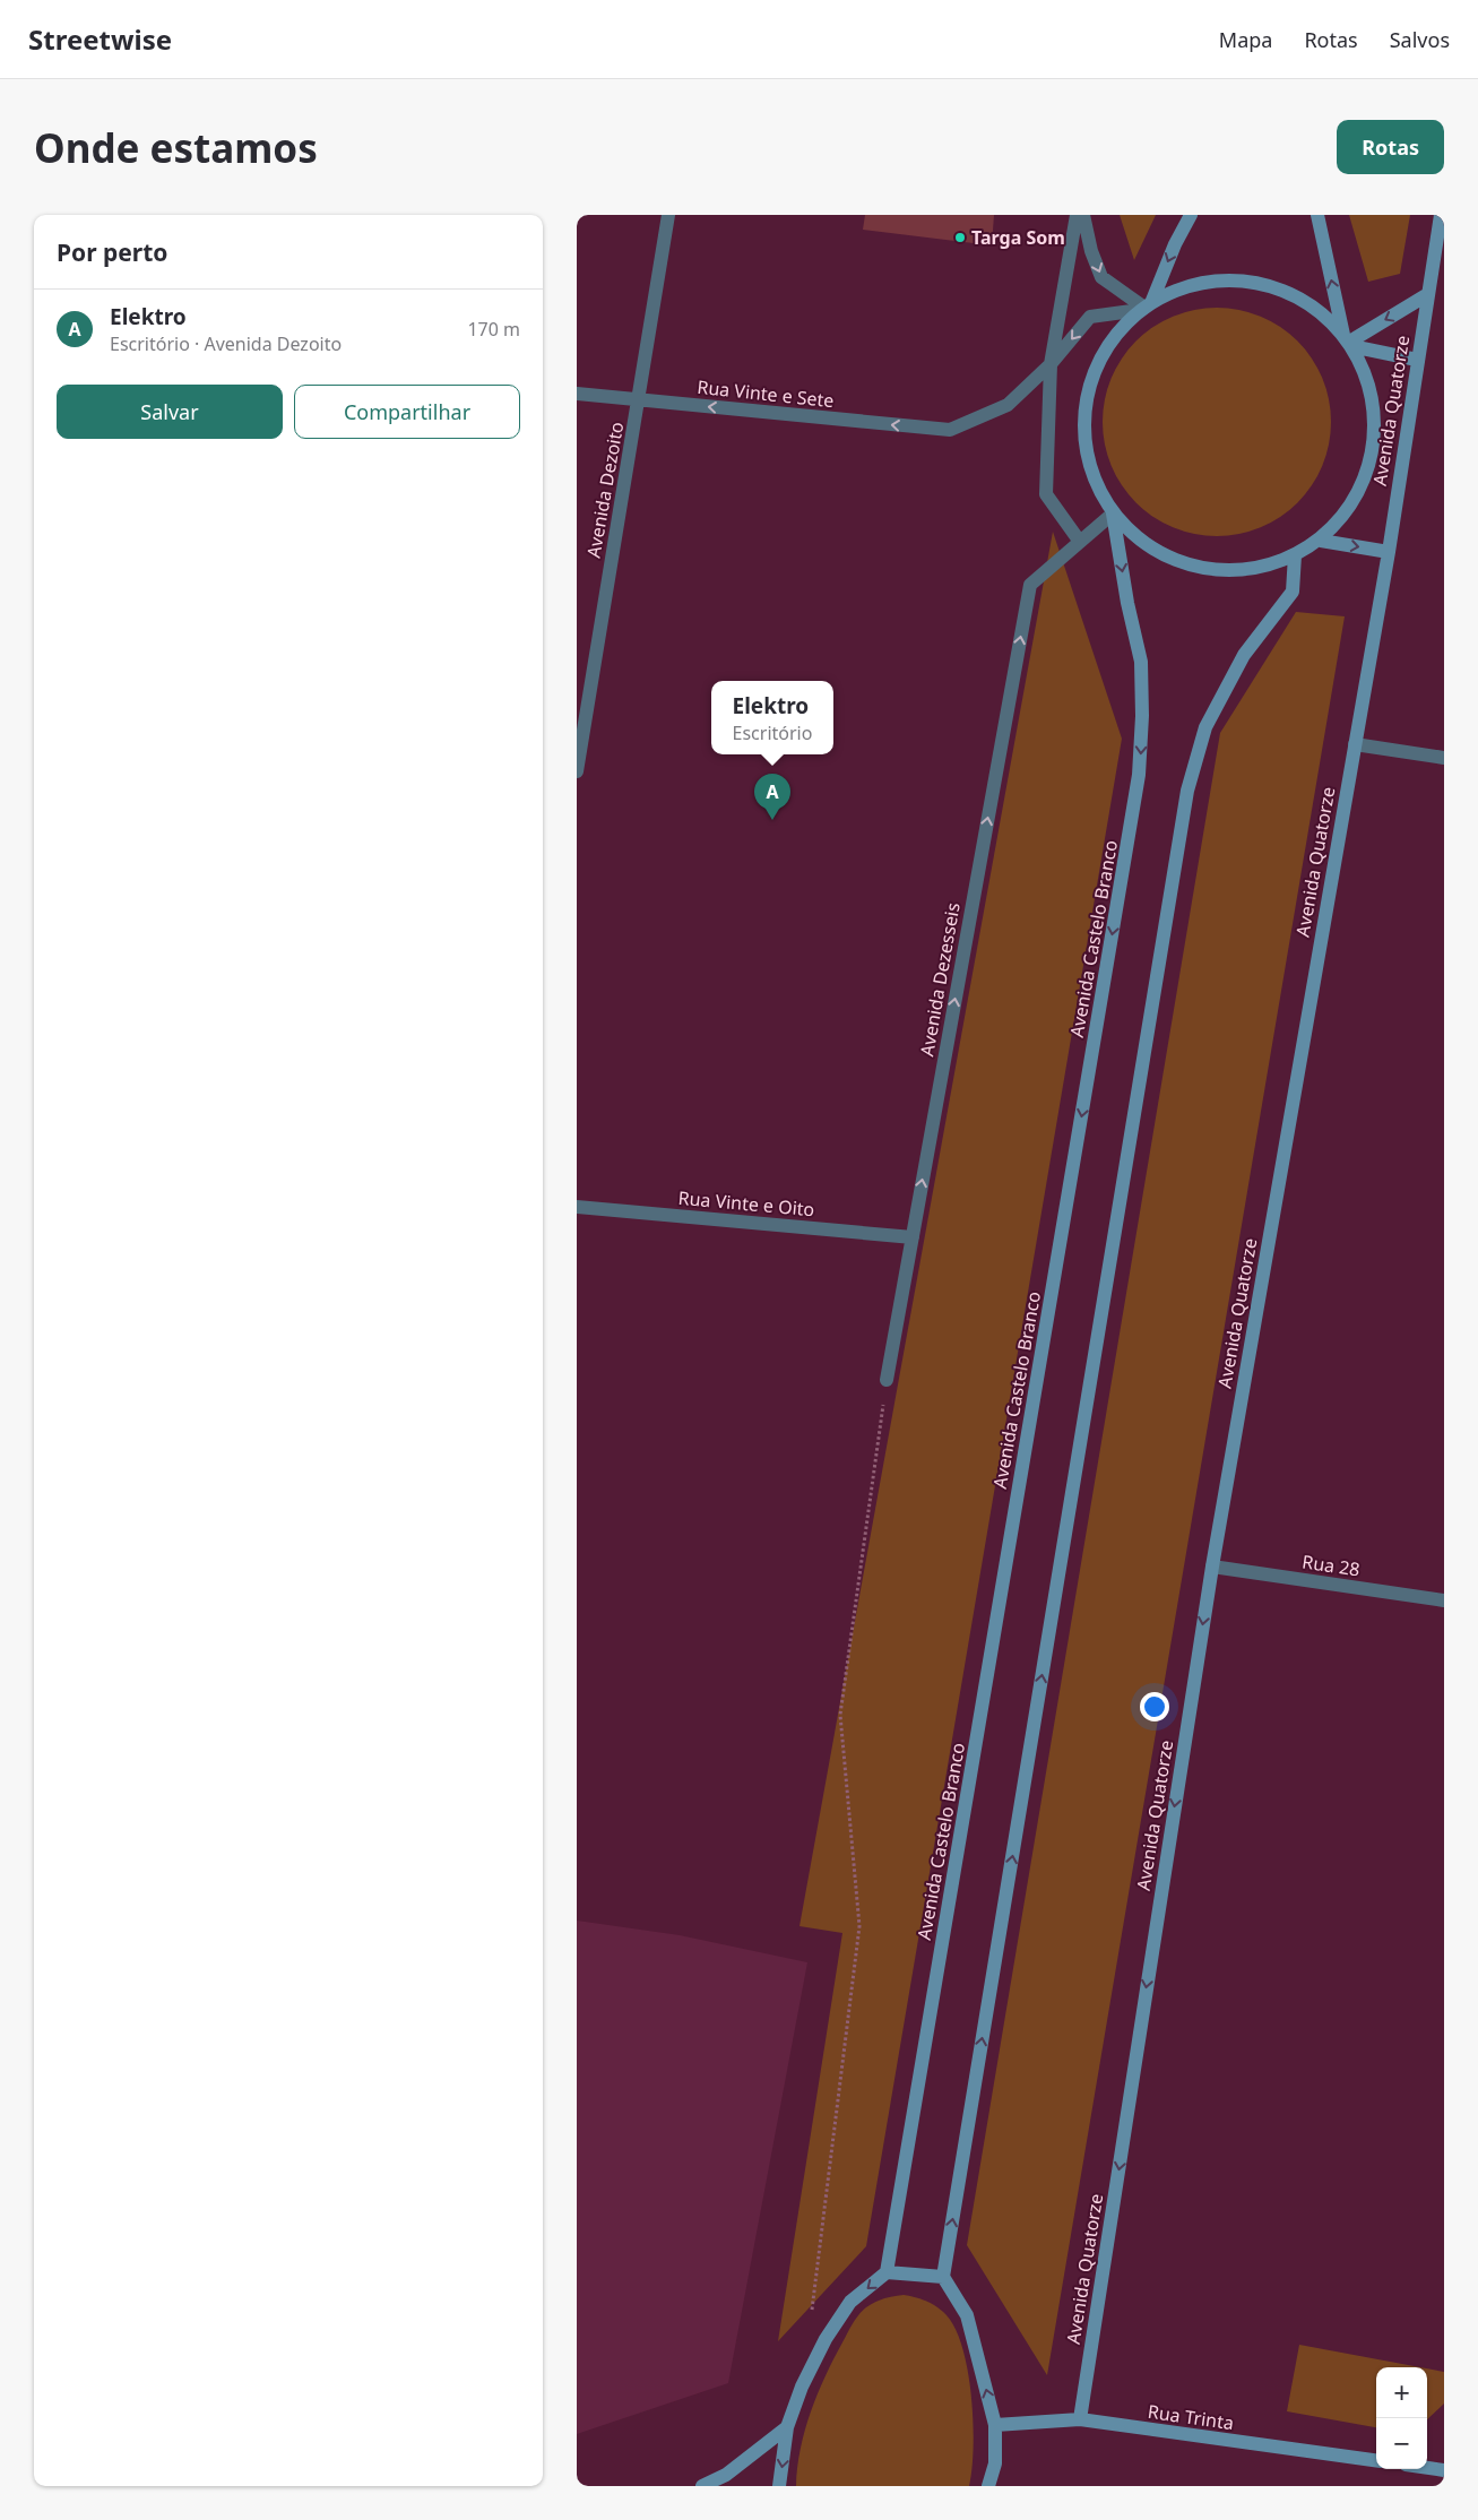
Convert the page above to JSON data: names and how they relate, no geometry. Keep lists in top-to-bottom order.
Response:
{
  "streets": {
    "main road": ["Avenida Quatorze", "Avenida Castelo Branco", "Rua Trinta"],
    "street": [
      "Rua Vinte e Sete",
      "Avenida Dezoito",
      "Avenida Dezesseis",
      "Rua Vinte e Oito",
      "Rua 28"
    ]
  },
  "crossings": [
    ["Rua Vinte e Sete", "Avenida Dezoito"],
    ["Avenida Quatorze", "Rua 28"],
    ["Avenida Quatorze", "Rua Trinta"],
    ["Avenida Dezesseis", "Rua Vinte e Oito"]
  ],
  "one_way": ["Rua Vinte e Sete", "Avenida Quatorze", "Avenida Dezesseis"],
  "places": ["Targa Som"],
  "page": {
    "header": "Streetwise",
    "nav": ["Mapa", "Rotas", "Salvos"],
    "buttons": [
      "Rotas",
      ["Salvar", "Compartilhar"]
    ],
    "title": "Onde estamos",
    "heading": "Por perto",
    "list": [
      {
        "mark": "A",
        "name": "Elektro",
        "note": "Escritório · Avenida Dezoito",
        "value": "170 m"
      }
    ],
    "popup": ["Elektro", "Escritório"],
    "pins": "A",
    "map_buttons": ["+", "−"]
  }
}
